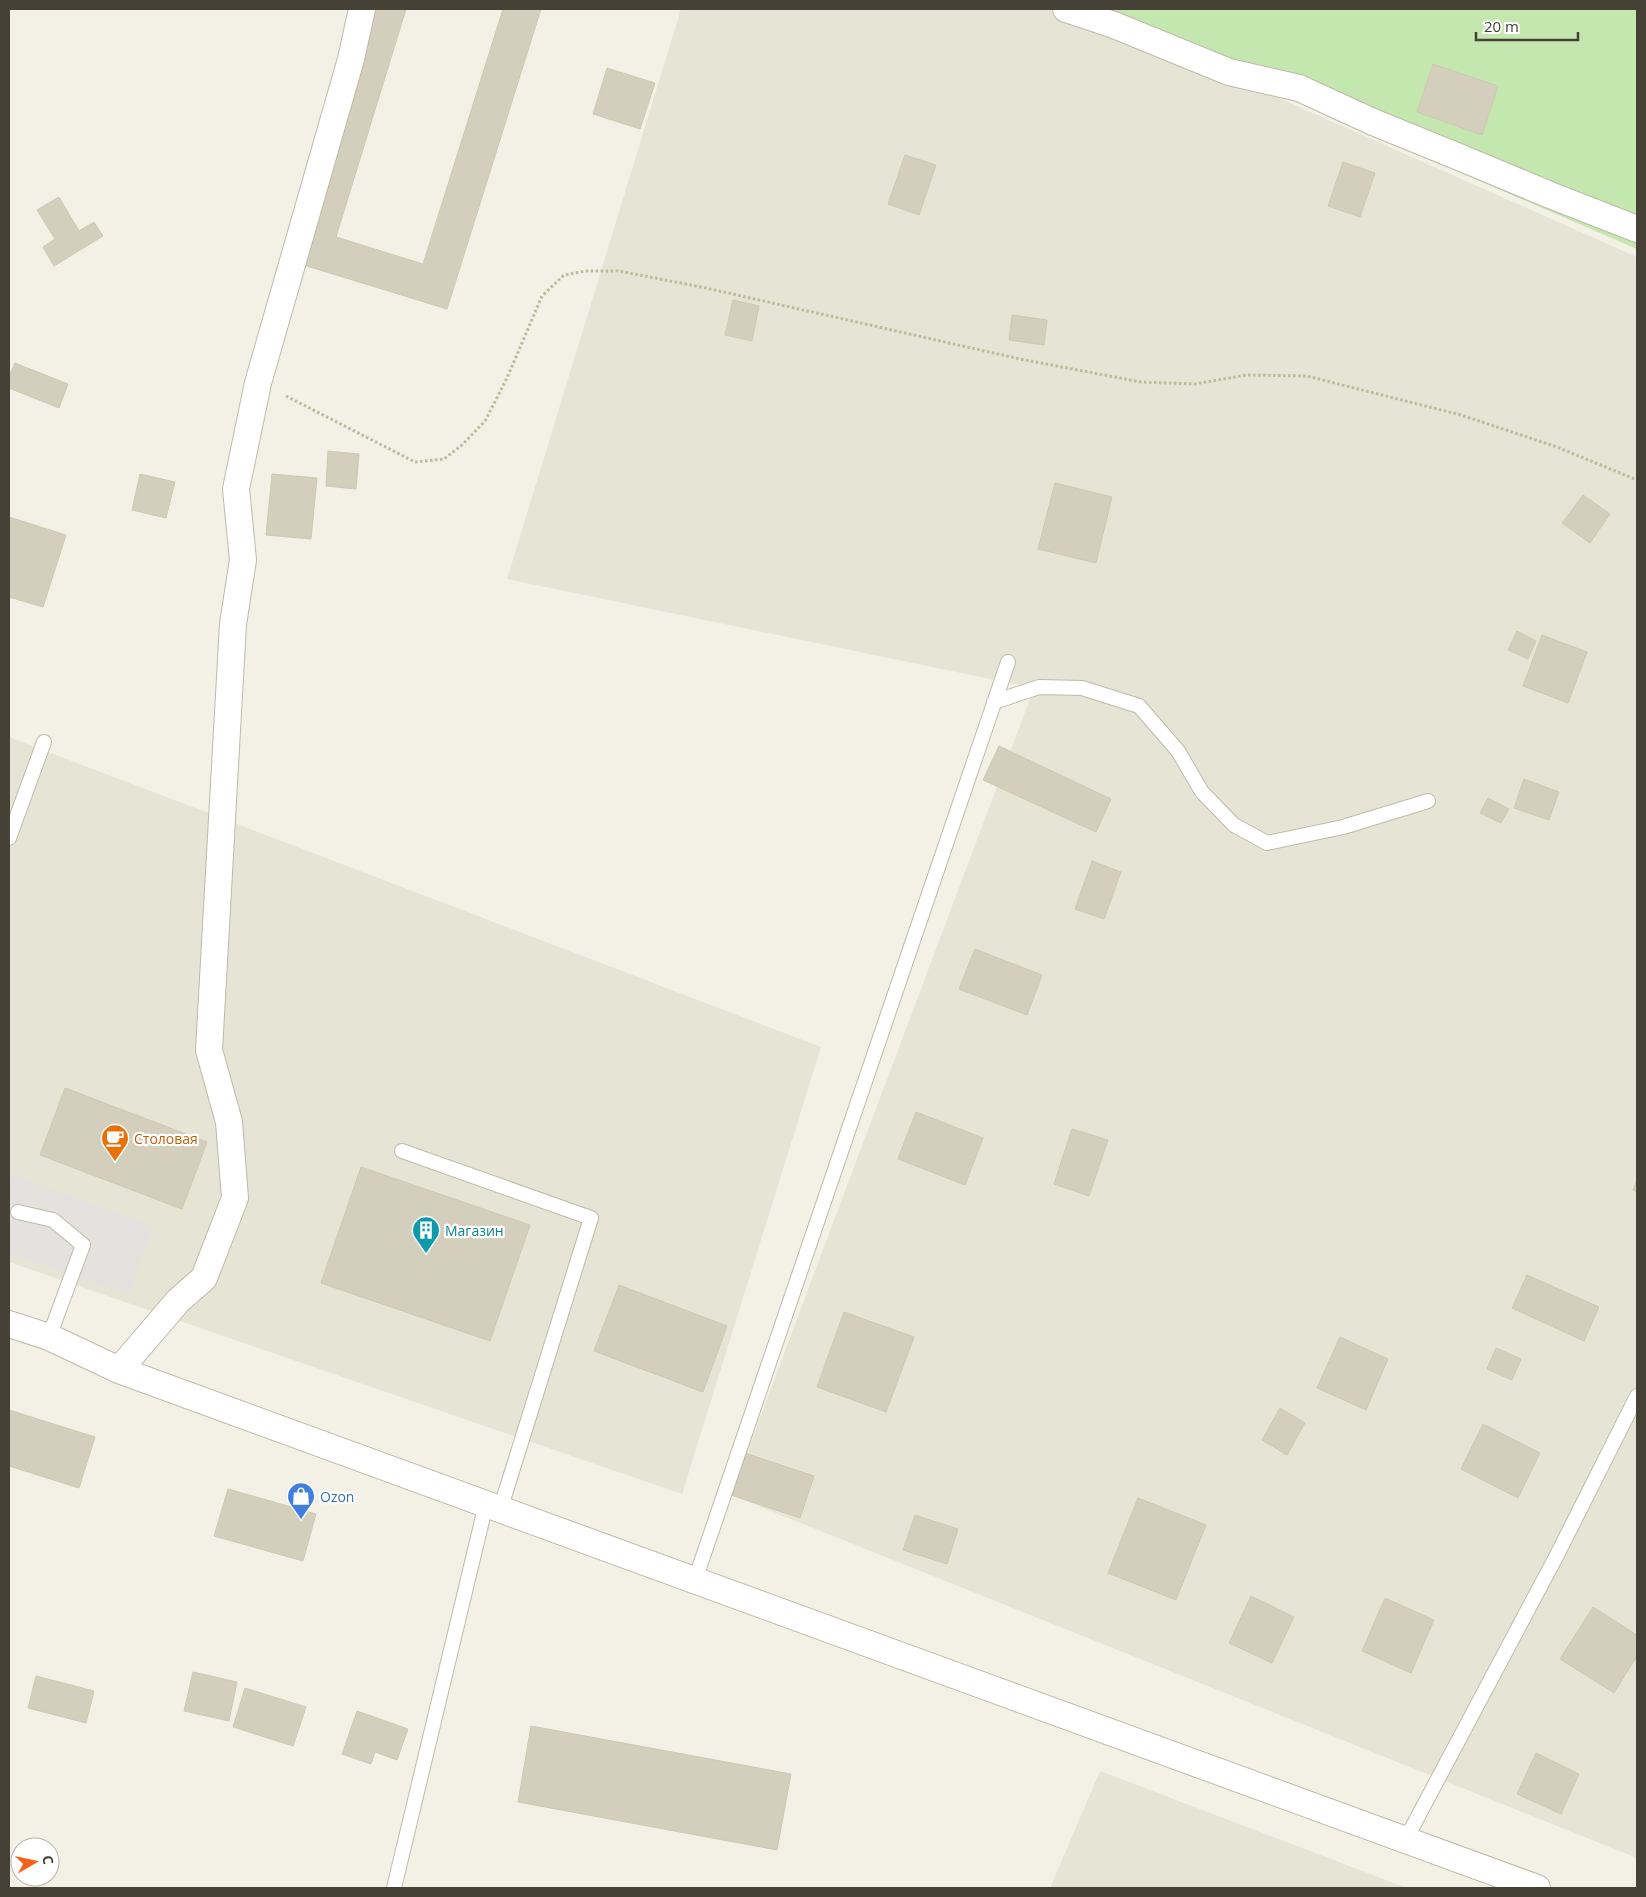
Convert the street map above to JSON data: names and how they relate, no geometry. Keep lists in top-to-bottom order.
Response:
{
  "places": {
    "cafe": ["Столовая"],
    "building": ["Магазин"],
    "shop": ["Ozon"]
  },
  "scale_bar": "20 m",
  "north": "right"
}
